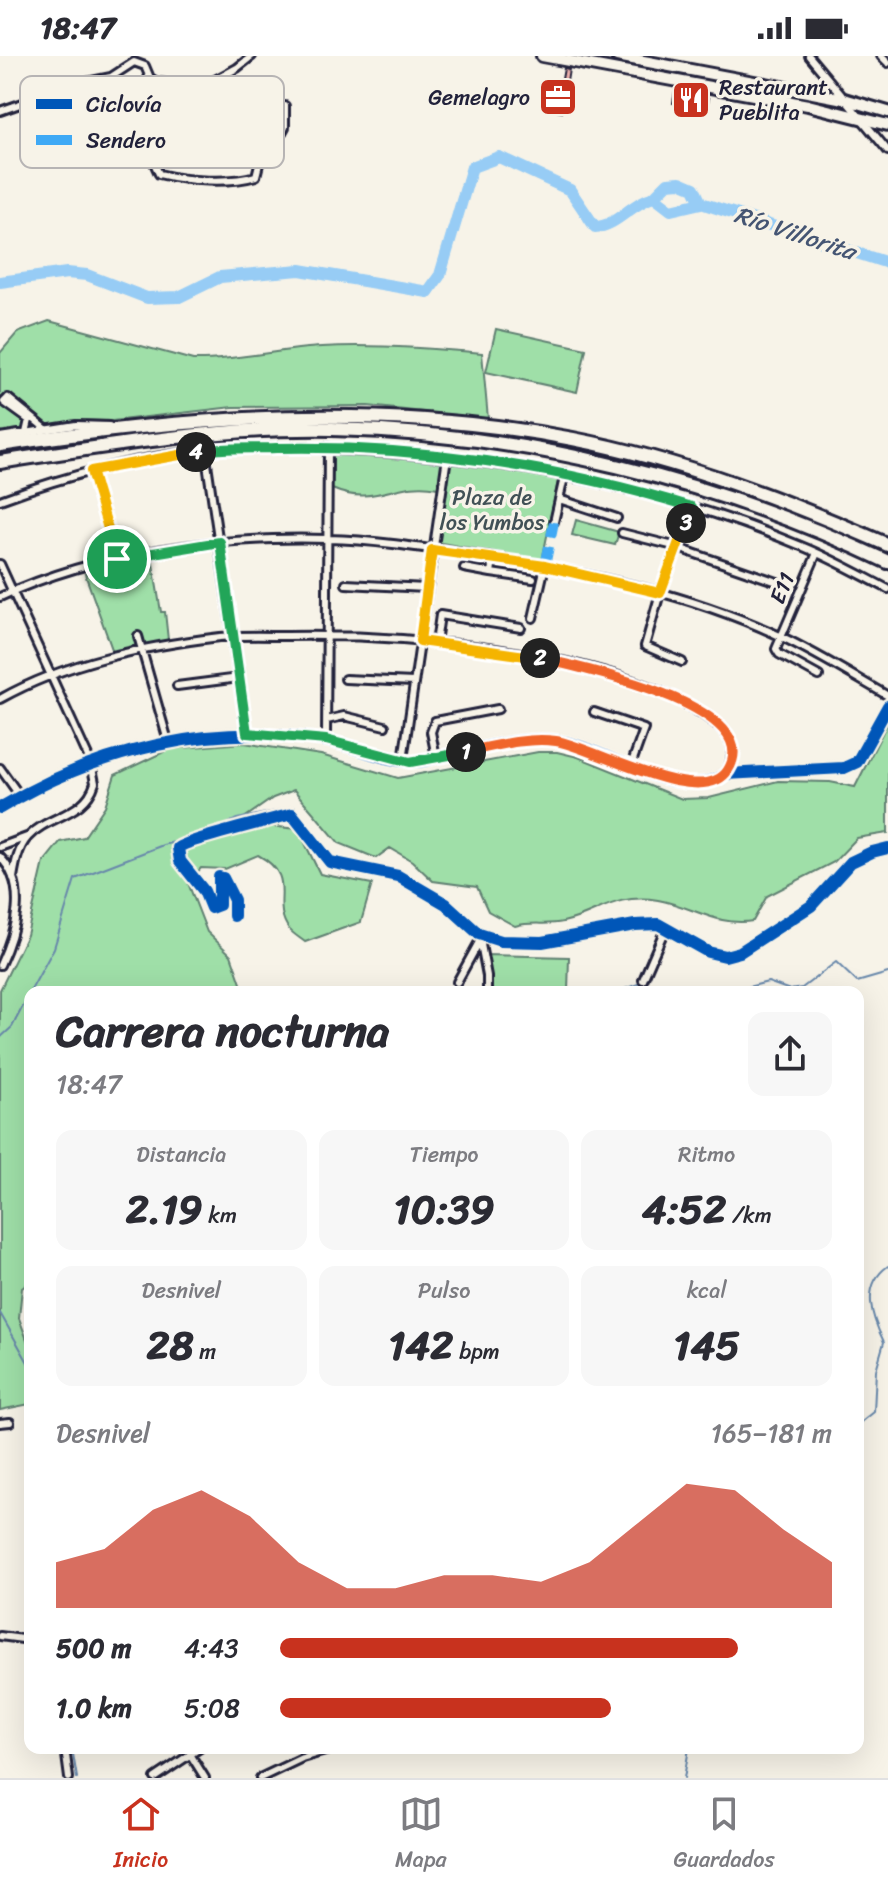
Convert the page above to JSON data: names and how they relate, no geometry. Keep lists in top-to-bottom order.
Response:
{
  "streets": {
    "street": ["E11"]
  },
  "water": ["Río Villorita"],
  "parks": ["Plaza de los Yumbos"],
  "places": {
    "office": ["Gemelagro"],
    "restaurant": ["Restaurant Pueblita"]
  },
  "legend": ["Ciclovía", "Sendero"],
  "page": {
    "status": "18:47",
    "pins": [
      "4",
      "3",
      "2",
      "1"
    ],
    "heading": ["Carrera nocturna", "18:47"],
    "stats": [
      ["Distancia", "2.19 km"],
      ["Tiempo", "10:39"],
      ["Ritmo", "4:52 /km"],
      ["Desnivel", "28 m"],
      ["Pulso", "142 bpm"],
      ["kcal", "145"]
    ],
    "chart": ["Desnivel", "165–181 m"],
    "list": [
      {
        "name": "500 m",
        "note": "4:43"
      },
      {
        "name": "1.0 km",
        "note": "5:08"
      }
    ],
    "tabs": ["Inicio", "Mapa", "Guardados"]
  }
}
